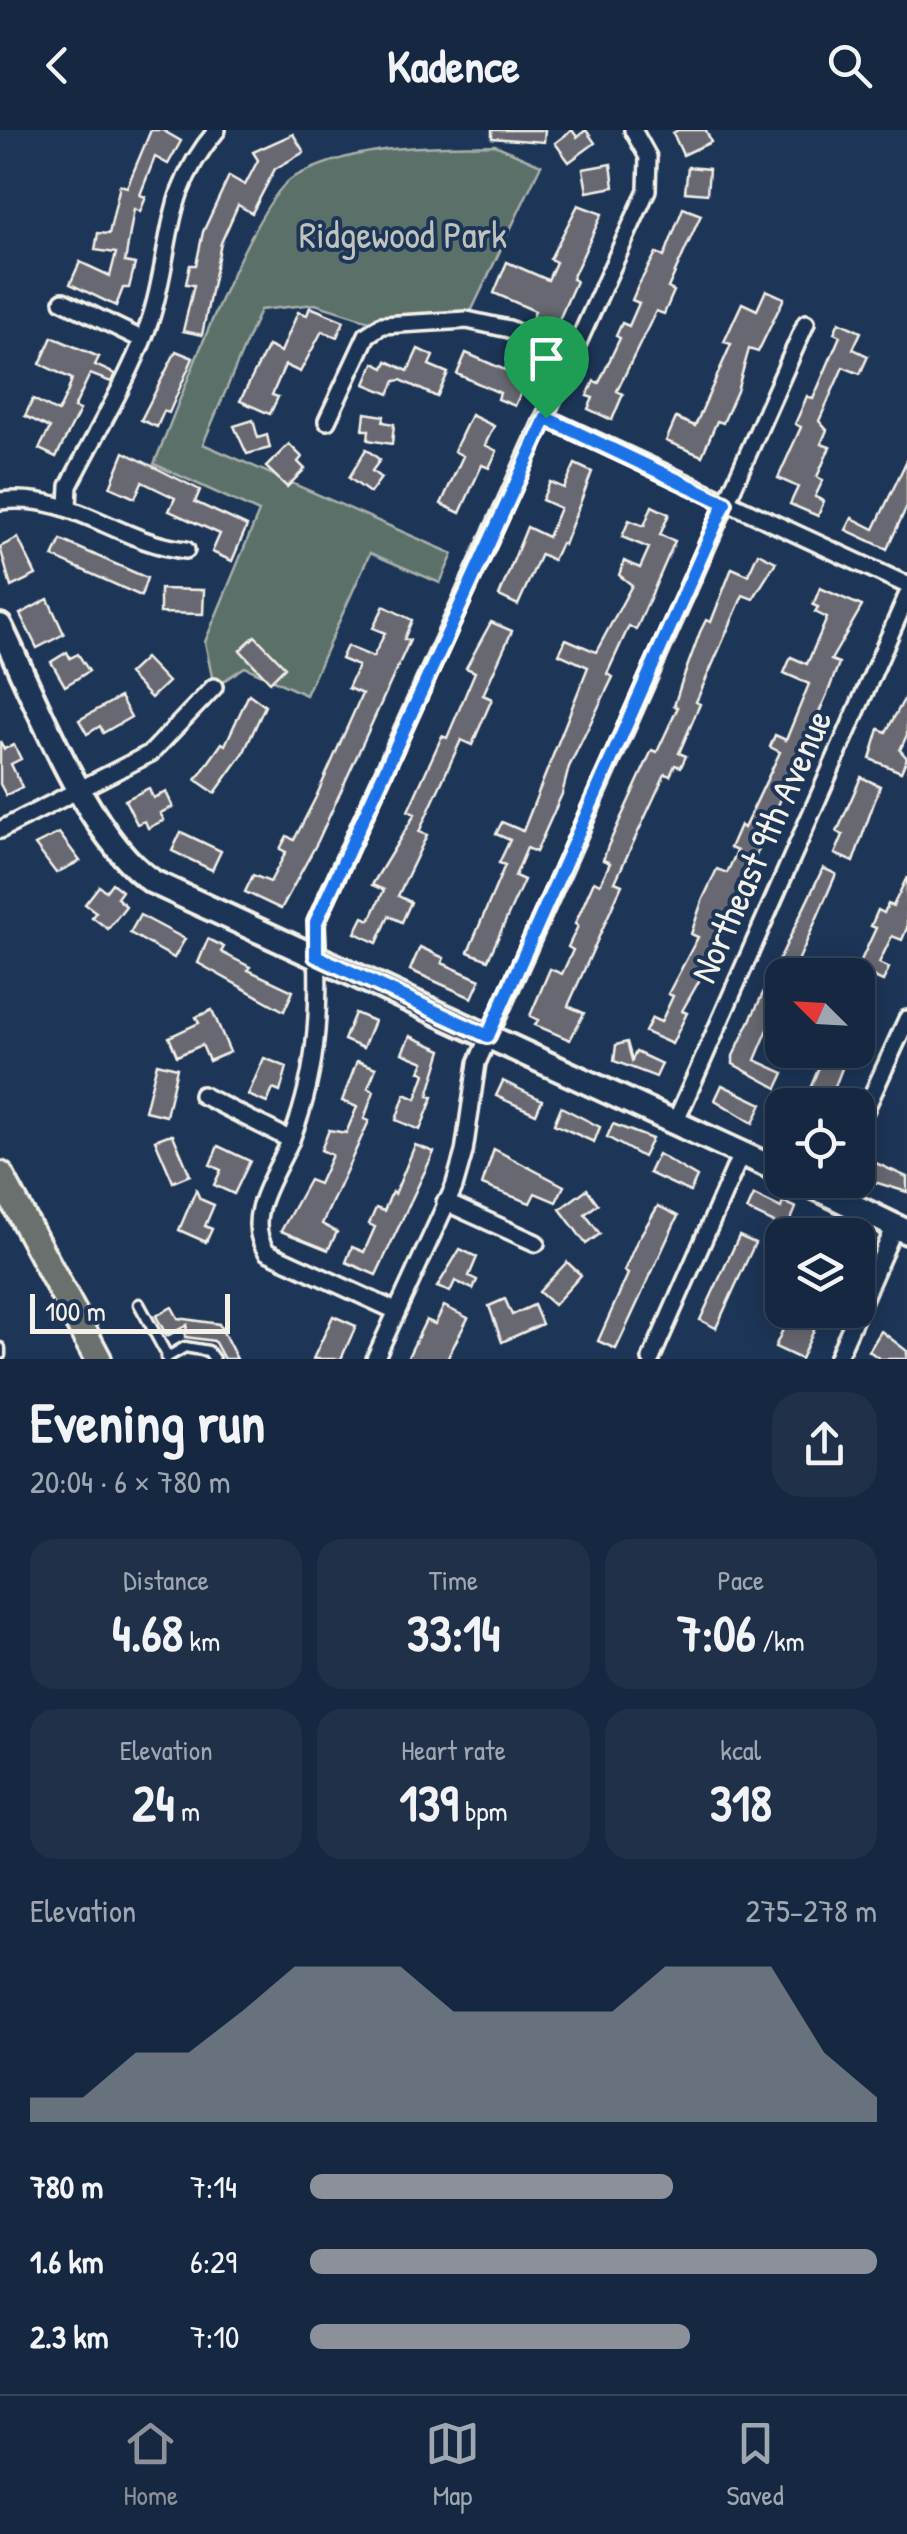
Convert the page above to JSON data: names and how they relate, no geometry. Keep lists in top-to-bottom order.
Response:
{
  "streets": {
    "street": ["Northeast 9th Avenue"]
  },
  "parks": ["Ridgewood Park"],
  "scale_bar": "100 m",
  "north": "top left",
  "page": {
    "header": "Kadence",
    "scale": "100 m",
    "heading": ["Evening run", "20:04 · 6 × 780 m"],
    "stats": [
      ["Distance", "4.68 km"],
      ["Time", "33:14"],
      ["Pace", "7:06 /km"],
      ["Elevation", "24 m"],
      ["Heart rate", "139 bpm"],
      ["kcal", "318"]
    ],
    "chart": ["Elevation", "275–278 m"],
    "list": [
      {
        "name": "780 m",
        "note": "7:14"
      },
      {
        "name": "1.6 km",
        "note": "6:29"
      },
      {
        "name": "2.3 km",
        "note": "7:10"
      }
    ],
    "tabs": ["Home", "Map", "Saved"]
  }
}
